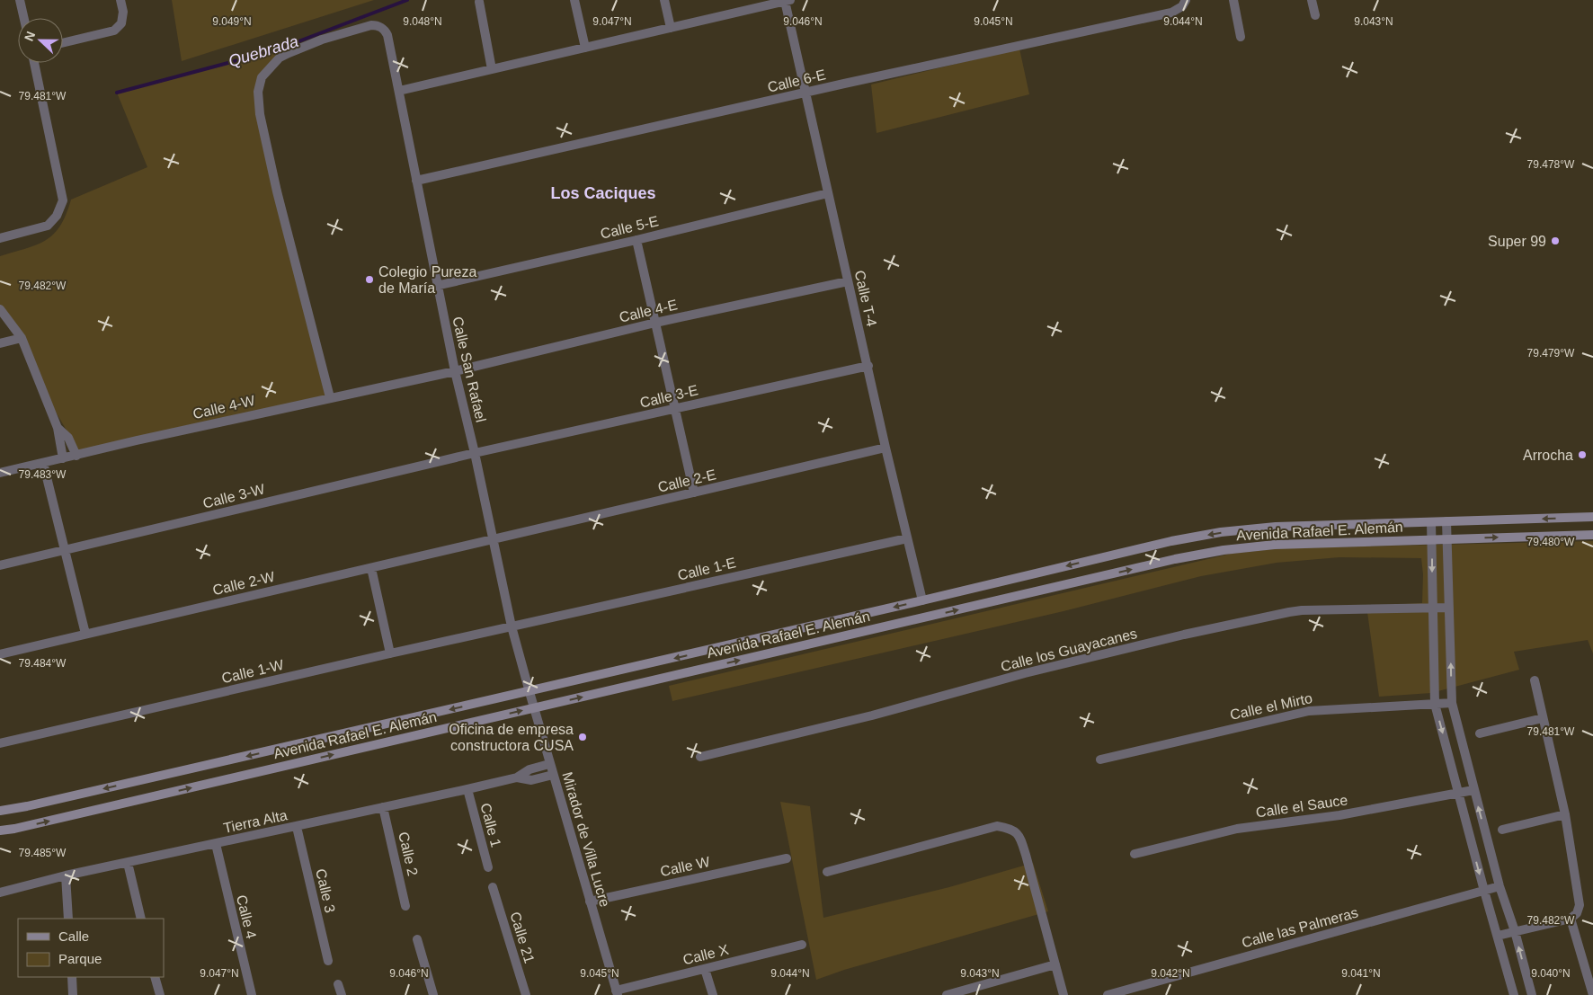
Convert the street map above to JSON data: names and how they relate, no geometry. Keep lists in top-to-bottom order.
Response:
{
  "streets": {
    "main road": ["Avenida Rafael E. Alemán"],
    "street": [
      "Calle 6-E",
      "Calle 5-E",
      "Calle T-4",
      "Calle 4-E",
      "Calle San Rafael",
      "Calle 3-E",
      "Calle 4-W",
      "Calle 2-E",
      "Calle 3-W",
      "Calle 1-E",
      "Calle 2-W",
      "Calle los Guayacanes",
      "Calle 1-W",
      "Calle el Mirto",
      "Calle el Sauce",
      "Tierra Alta",
      "Calle 1",
      "Mirador de Villa Lucre",
      "Calle 2",
      "Calle W",
      "Calle 3",
      "Calle 4",
      "Calle las Palmeras",
      "Calle 21",
      "Calle X"
    ]
  },
  "crossings": [
    ["Calle 6-E", "Calle T-4"],
    ["Calle 6-E", "Calle San Rafael"],
    ["Calle 5-E", "Calle T-4"],
    ["Calle 5-E", "Calle San Rafael"],
    ["Calle T-4", "Calle 4-E"],
    ["Calle T-4", "Calle 3-E"],
    ["Calle T-4", "Calle 2-E"],
    ["Calle T-4", "Avenida Rafael E. Alemán"],
    ["Calle T-4", "Calle 1-E"],
    ["Calle 4-E", "Calle San Rafael"],
    ["Calle 4-E", "Calle 4-W"],
    ["Calle San Rafael", "Calle 3-E"],
    ["Calle San Rafael", "Calle 4-W"],
    ["Calle San Rafael", "Calle 2-E"],
    ["Calle San Rafael", "Calle 3-W"],
    ["Calle San Rafael", "Avenida Rafael E. Alemán"],
    ["Calle San Rafael", "Calle 1-E"],
    ["Calle San Rafael", "Calle 2-W"],
    ["Calle San Rafael", "Calle 1-W"],
    ["Calle San Rafael", "Mirador de Villa Lucre"],
    ["Calle 3-E", "Calle 3-W"],
    ["Calle 2-E", "Calle 2-W"],
    ["Avenida Rafael E. Alemán", "Mirador de Villa Lucre"],
    ["Calle 1-E", "Calle 1-W"],
    ["Tierra Alta", "Calle 1"],
    ["Tierra Alta", "Mirador de Villa Lucre"],
    ["Tierra Alta", "Calle 2"],
    ["Tierra Alta", "Calle 3"],
    ["Tierra Alta", "Calle 4"],
    ["Mirador de Villa Lucre", "Calle W"],
    ["Mirador de Villa Lucre", "Calle X"]
  ],
  "districts": ["Los Caciques"],
  "water": ["Quebrada"],
  "places": [
    "Super 99",
    "Colegio Pureza de María",
    "Arrocha",
    "Oficina de empresa constructora CUSA"
  ],
  "legend": ["Calle", "Parque"],
  "north": "left",
  "coordinates": [
    "9.049°N",
    "9.048°N",
    "9.047°N",
    "9.046°N",
    "9.045°N",
    "9.044°N",
    "9.043°N",
    "79.481°W",
    "79.478°W",
    "79.482°W",
    "79.479°W",
    "79.483°W",
    "79.480°W",
    "79.484°W",
    "79.485°W",
    "9.042°N",
    "9.041°N",
    "9.040°N"
  ]
}
